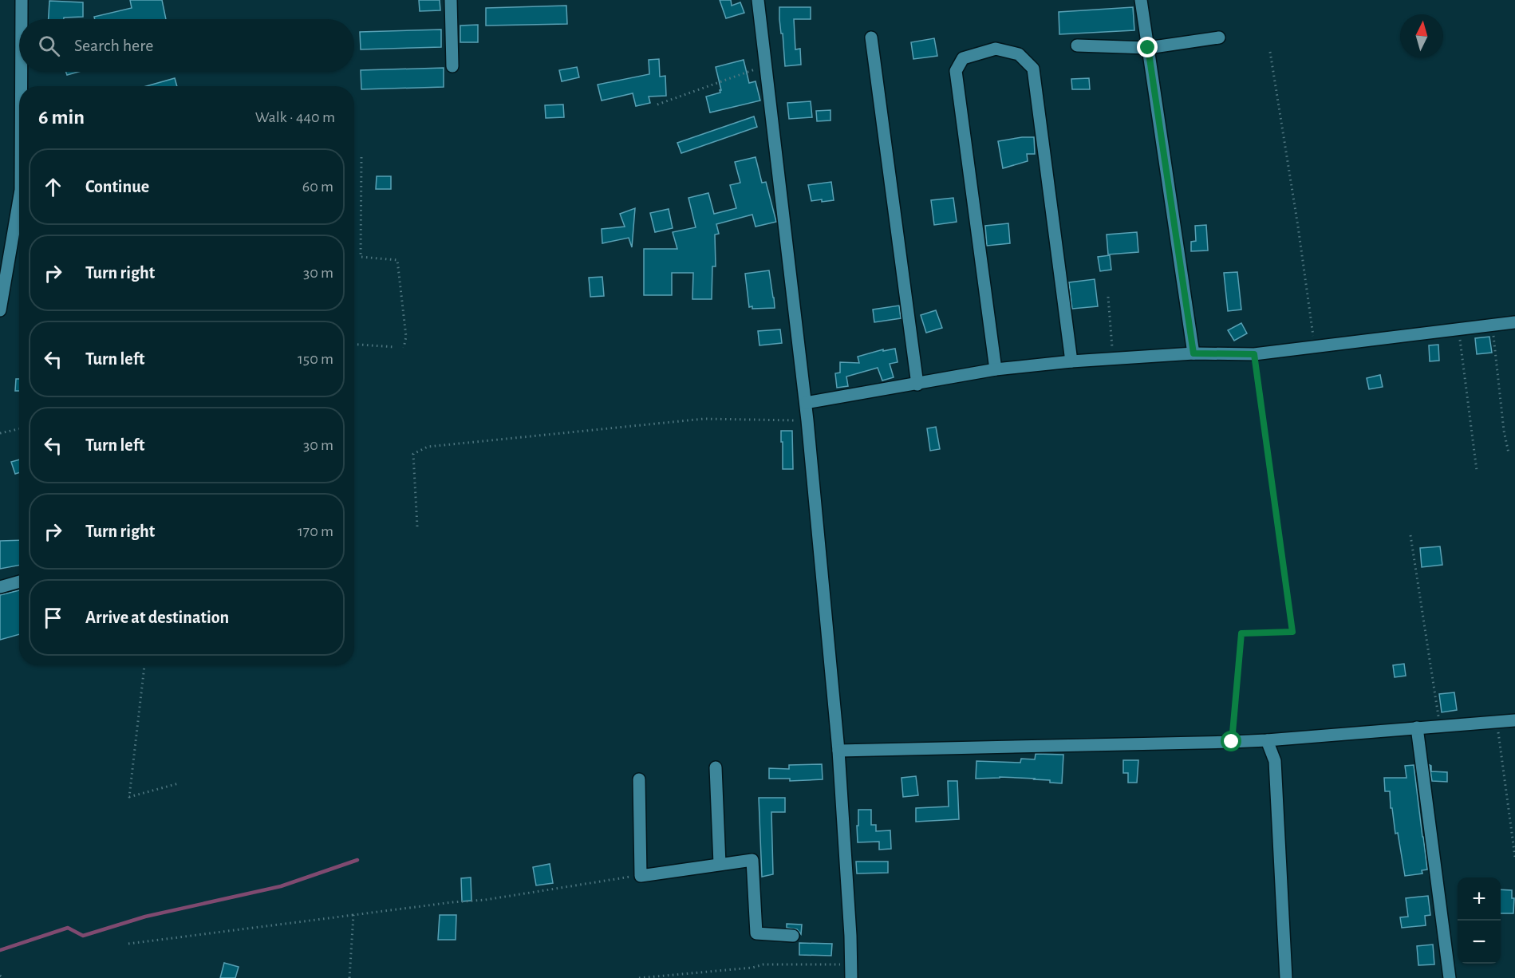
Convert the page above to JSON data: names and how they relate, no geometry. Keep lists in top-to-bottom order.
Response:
{
  "north": "top",
  "page": {
    "search": "Search here",
    "heading": ["6 min", "Walk · 440 m"],
    "list": [
      ["Continue", "60 m"],
      ["Turn right", "30 m"],
      ["Turn left", "150 m"],
      ["Turn left", "30 m"],
      ["Turn right", "170 m"],
      "Arrive at destination"
    ],
    "map_buttons": ["+", "−"]
  }
}
